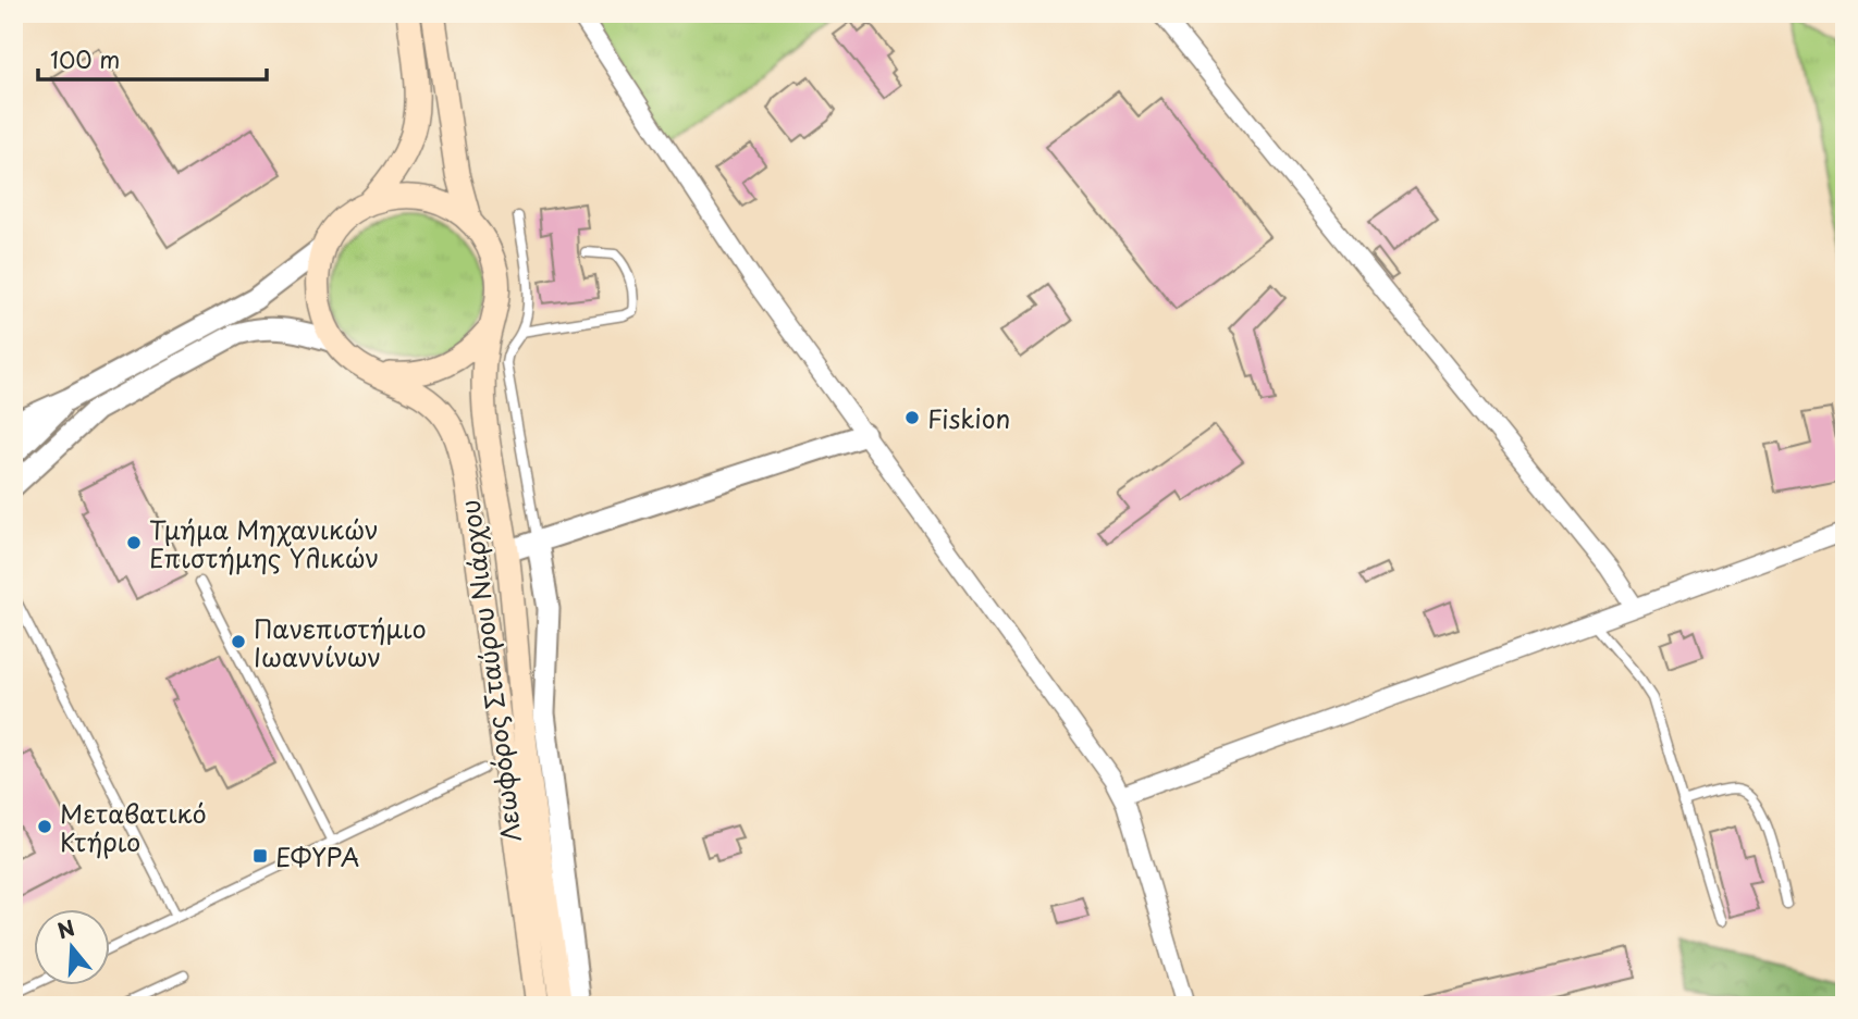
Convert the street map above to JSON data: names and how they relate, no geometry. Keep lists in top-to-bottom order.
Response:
{
  "streets": {
    "main road": ["Λεωφόρος Σταύρου Νιάρχου"]
  },
  "places": {
    "other": [
      "Fiskion",
      "Τμήμα Μηχανικών Επιστήμης Υλικών",
      "Πανεπιστήμιο Ιωαννίνων",
      "Μεταβατικό Κτήριο"
    ],
    "transit": ["ΕΦΥΡΑ"]
  },
  "scale_bar": "100 m",
  "north": "top"
}
